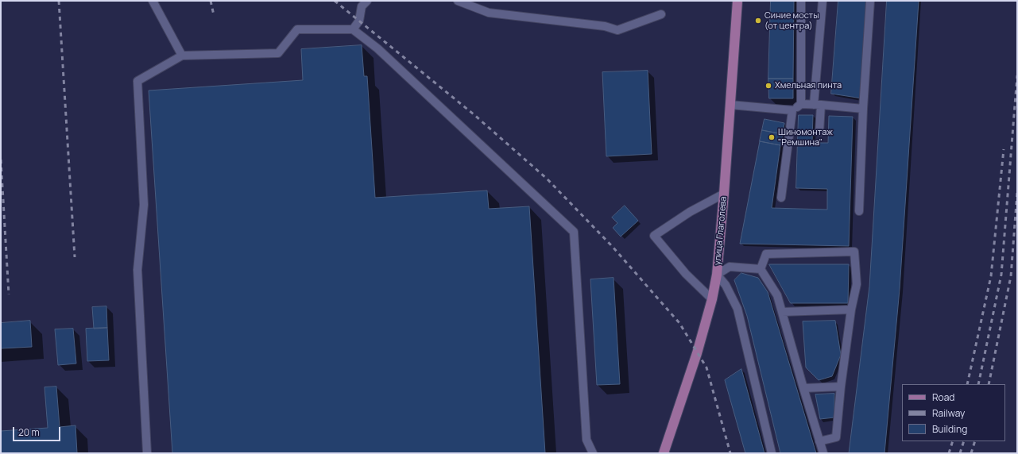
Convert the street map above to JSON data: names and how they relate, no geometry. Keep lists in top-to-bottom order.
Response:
{
  "streets": {
    "main road": ["улица Глаголева"]
  },
  "places": ["Синие мосты (от центра)", "Хмельная пинта", "Шиномонтаж \"Ремшина\""],
  "legend": ["Road", "Railway", "Building"],
  "scale_bar": "20 m"
}
